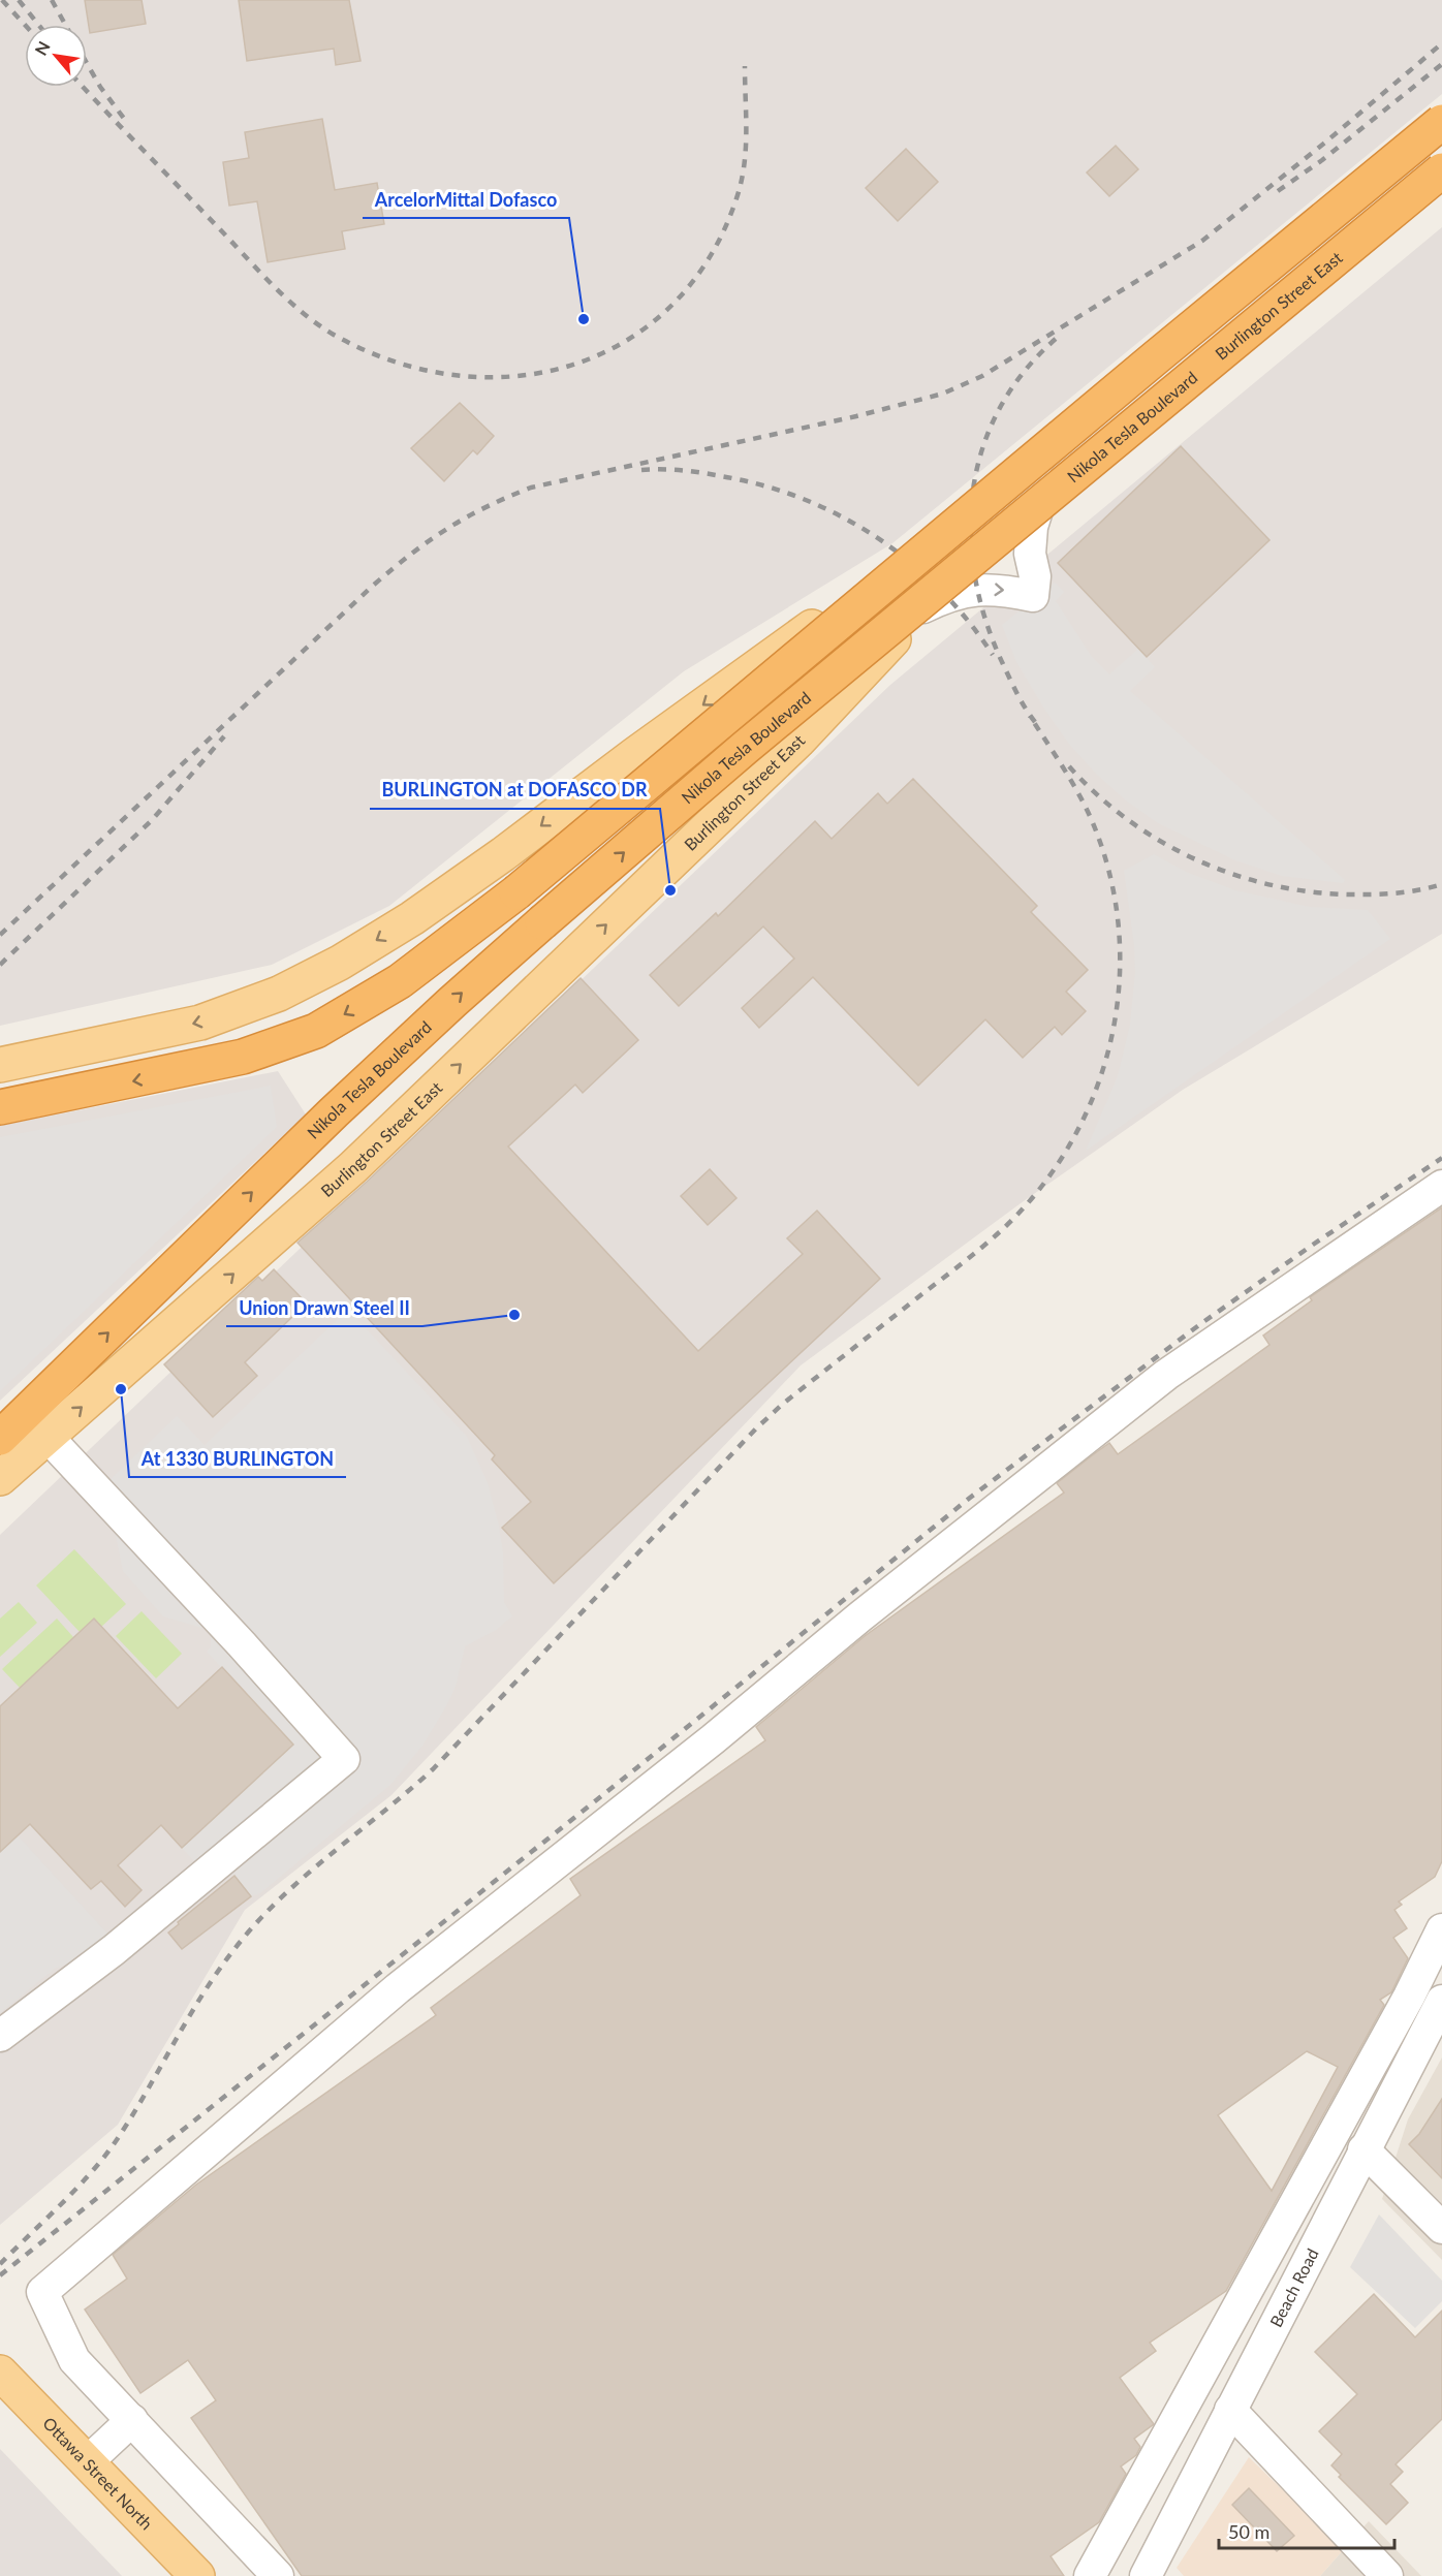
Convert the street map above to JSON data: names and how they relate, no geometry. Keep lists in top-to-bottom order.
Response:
{
  "streets": {
    "highway": ["Nikola Tesla Boulevard"],
    "main road": ["Burlington Street East", "Ottawa Street North"],
    "street": ["Beach Road"]
  },
  "crossings": [
    ["Burlington Street East", "Nikola Tesla Boulevard"]
  ],
  "places": [
    "ArcelorMittal Dofasco",
    "BURLINGTON at DOFASCO DR",
    "Union Drawn Steel II",
    "At 1330 BURLINGTON"
  ],
  "scale_bar": "50 m",
  "north": "top left"
}
